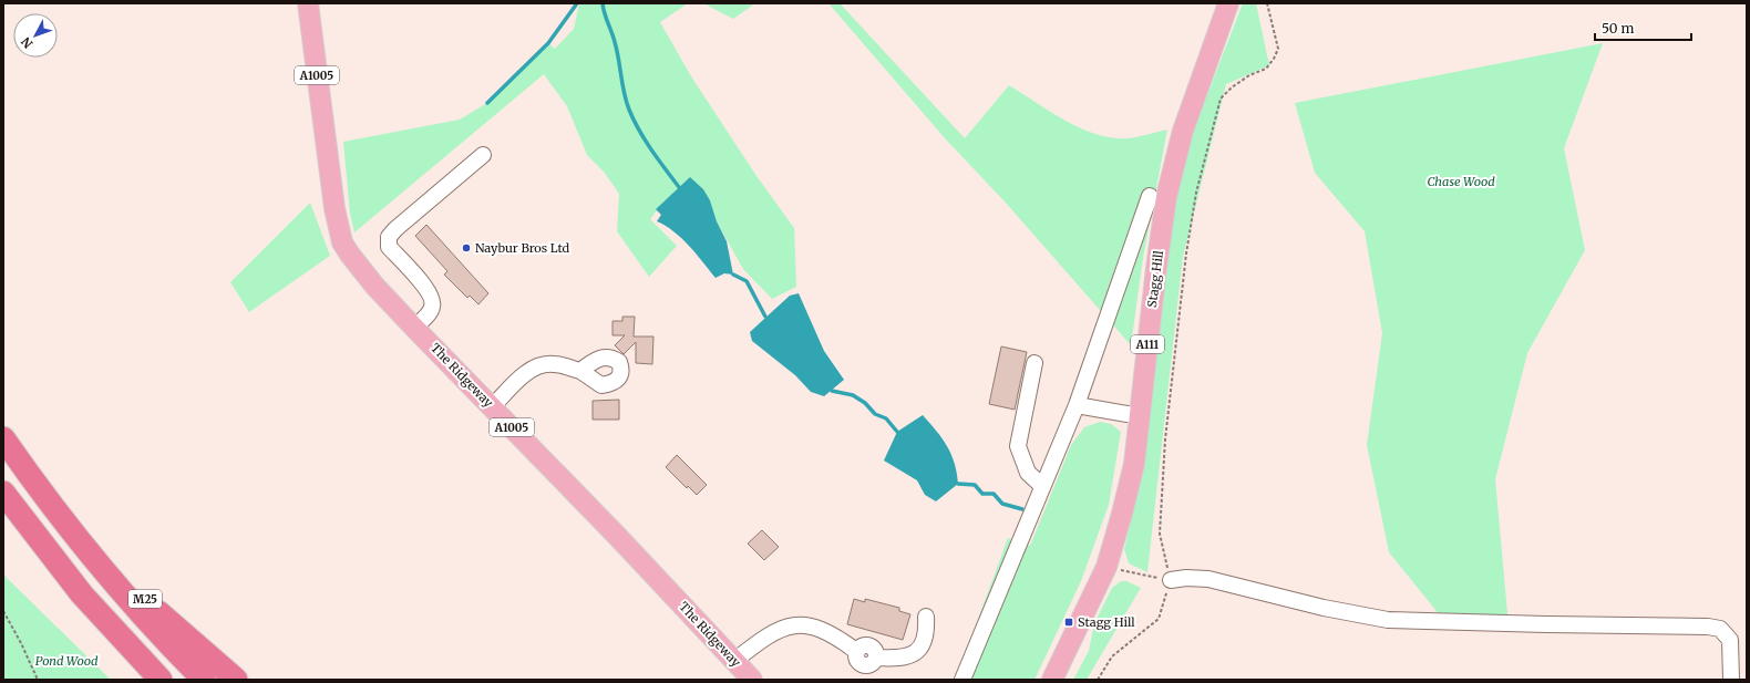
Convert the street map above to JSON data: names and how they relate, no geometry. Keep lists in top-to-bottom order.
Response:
{
  "streets": {
    "highway": ["M25"],
    "main road": [
      "A1005",
      "Stagg Hill",
      "A111",
      "The Ridgeway"
    ]
  },
  "parks": ["Chase Wood", "Pond Wood"],
  "places": {
    "other": ["Naybur Bros Ltd"],
    "transit": ["Stagg Hill"]
  },
  "scale_bar": "50 m",
  "north": "bottom left"
}
